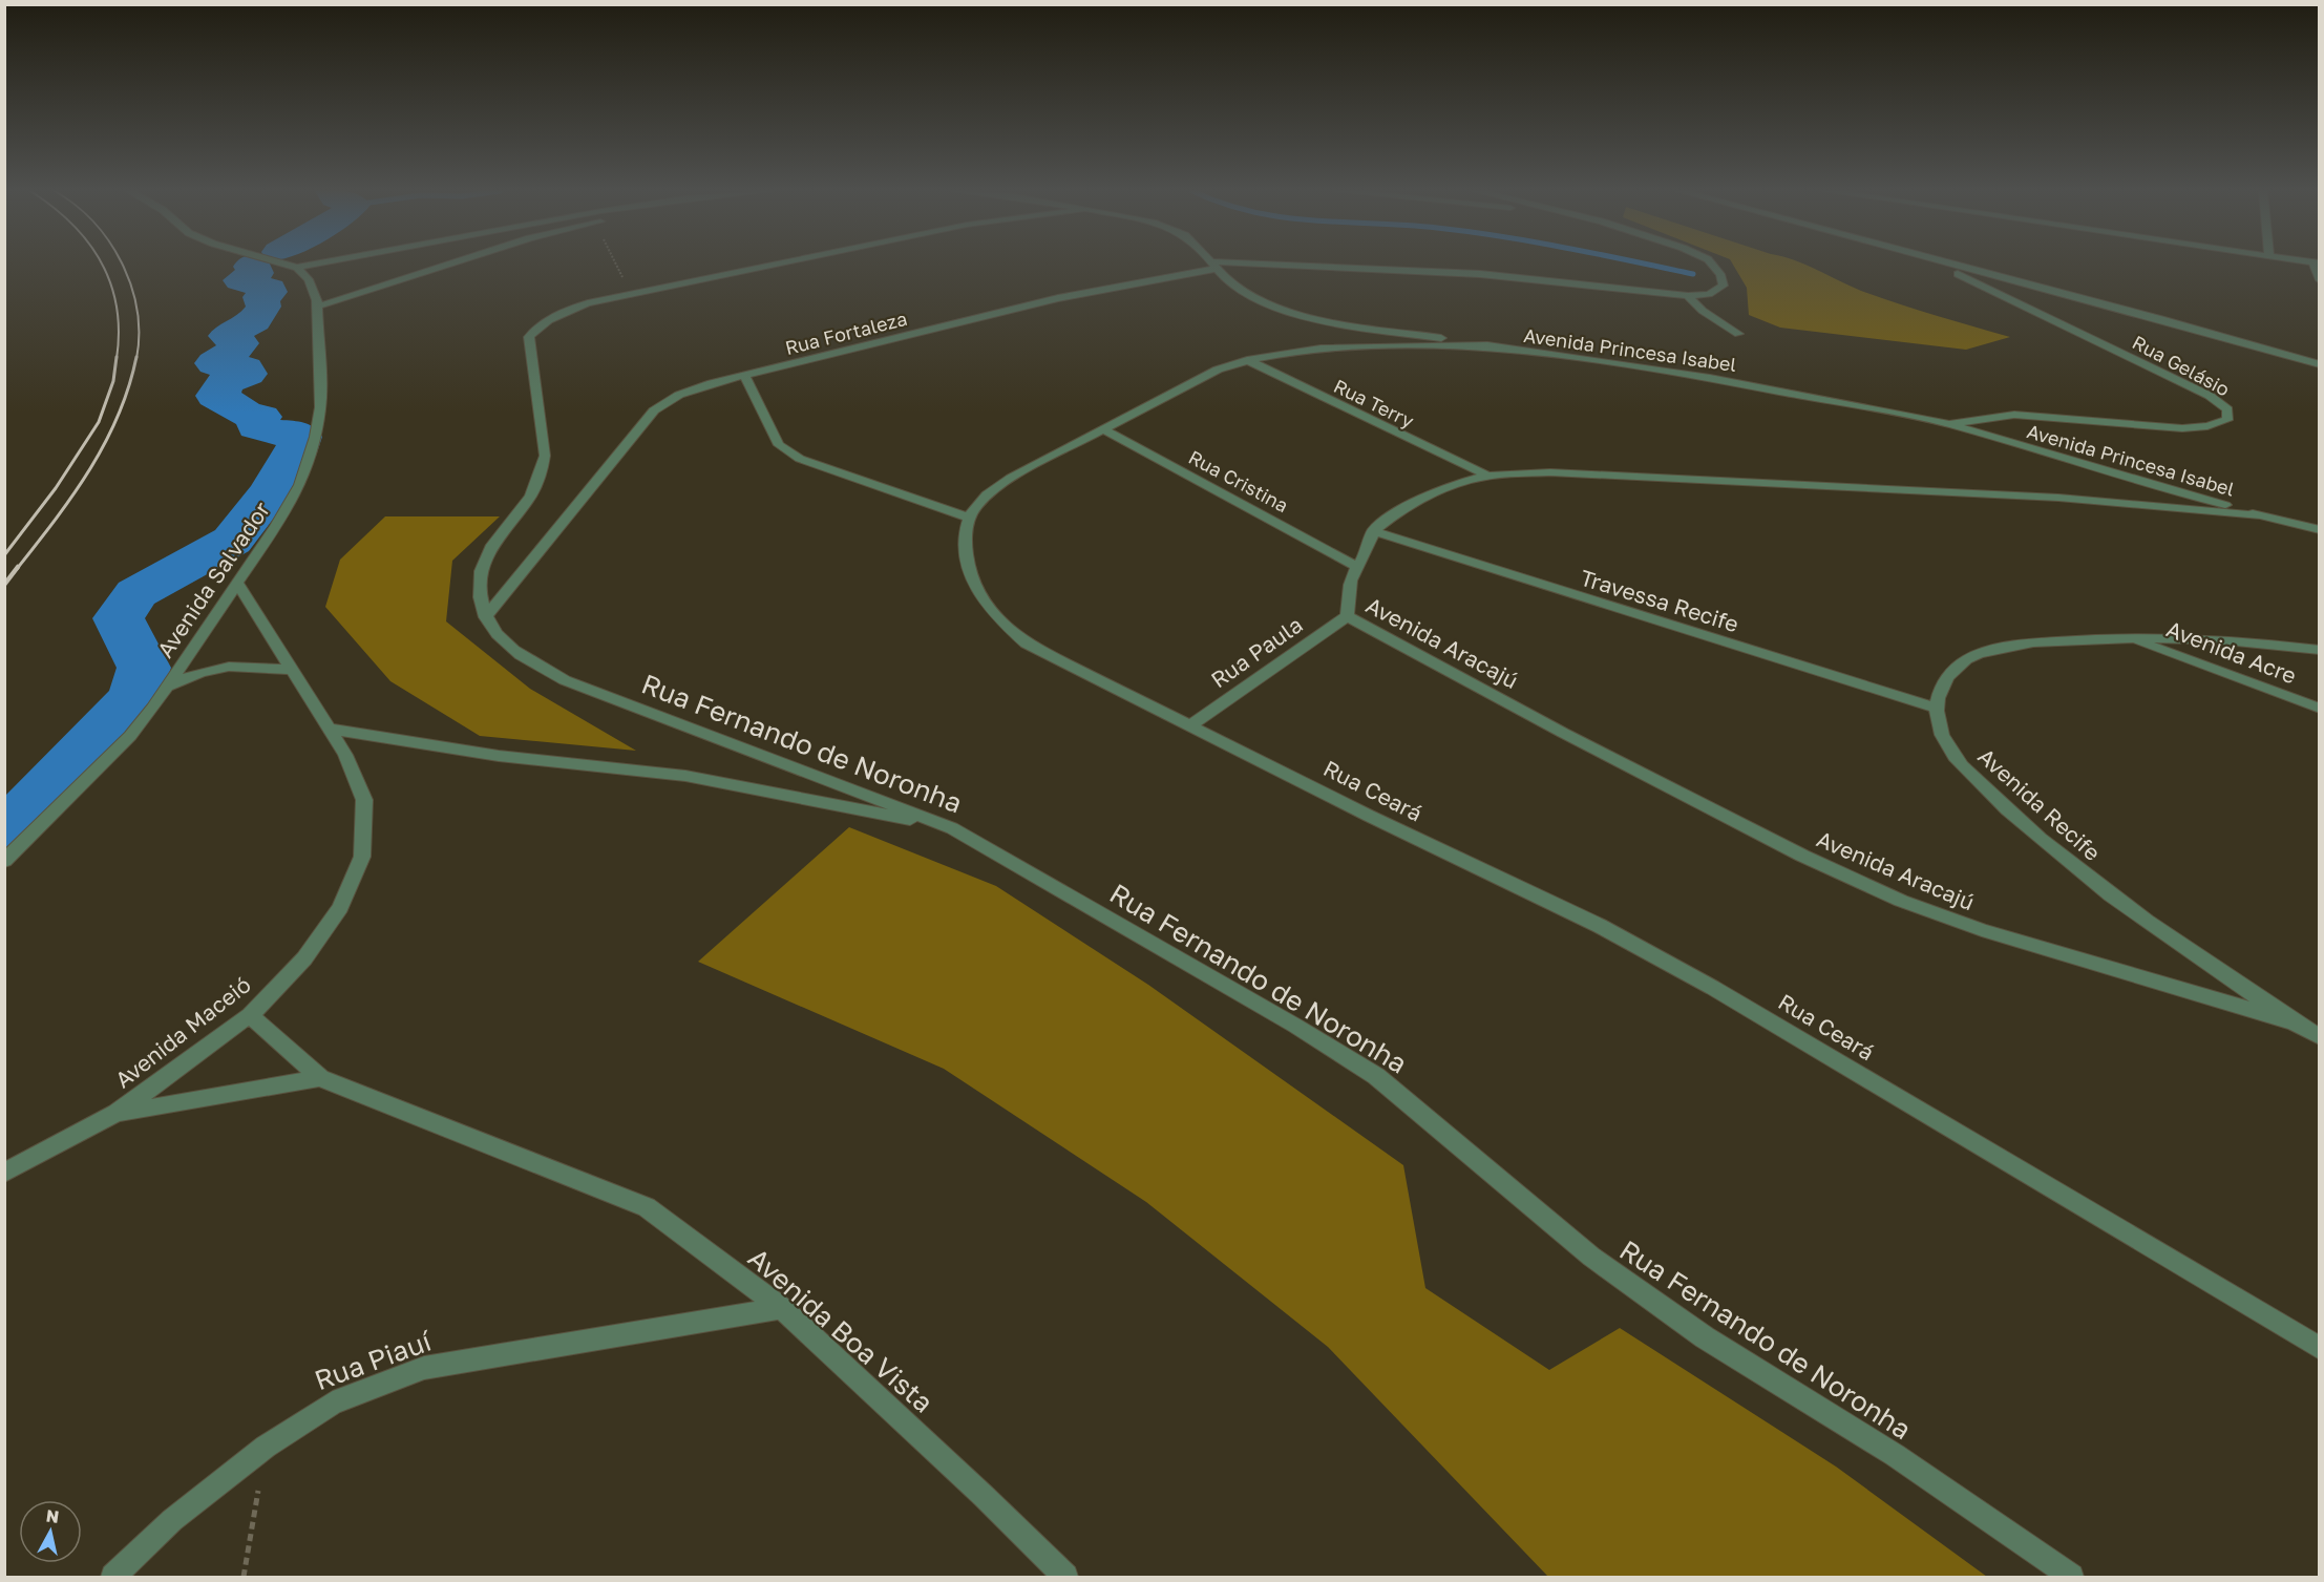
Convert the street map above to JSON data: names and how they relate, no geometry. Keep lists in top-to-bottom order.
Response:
{
  "streets": {
    "street": [
      "Rua Fortaleza",
      "Avenida Princesa Isabel",
      "Rua Gelásio",
      "Rua Terry",
      "Rua Cristina",
      "Avenida Salvador",
      "Travessa Recife",
      "Avenida Aracajú",
      "Rua Paula",
      "Avenida Acre",
      "Rua Fernando de Noronha",
      "Rua Ceará",
      "Avenida Recife",
      "Avenida Maceió",
      "Avenida Boa Vista",
      "Rua Piauí"
    ]
  },
  "crossings": [
    ["Rua Fortaleza", "Rua Fernando de Noronha"],
    ["Avenida Princesa Isabel", "Rua Gelásio"],
    ["Rua Cristina", "Avenida Aracajú"],
    ["Avenida Salvador", "Avenida Maceió"],
    ["Travessa Recife", "Avenida Aracajú"],
    ["Travessa Recife", "Avenida Recife"],
    ["Avenida Aracajú", "Rua Paula"],
    ["Avenida Aracajú", "Avenida Recife"],
    ["Rua Paula", "Rua Ceará"],
    ["Avenida Maceió", "Avenida Boa Vista"],
    ["Avenida Boa Vista", "Rua Piauí"]
  ],
  "north": "top"
}
